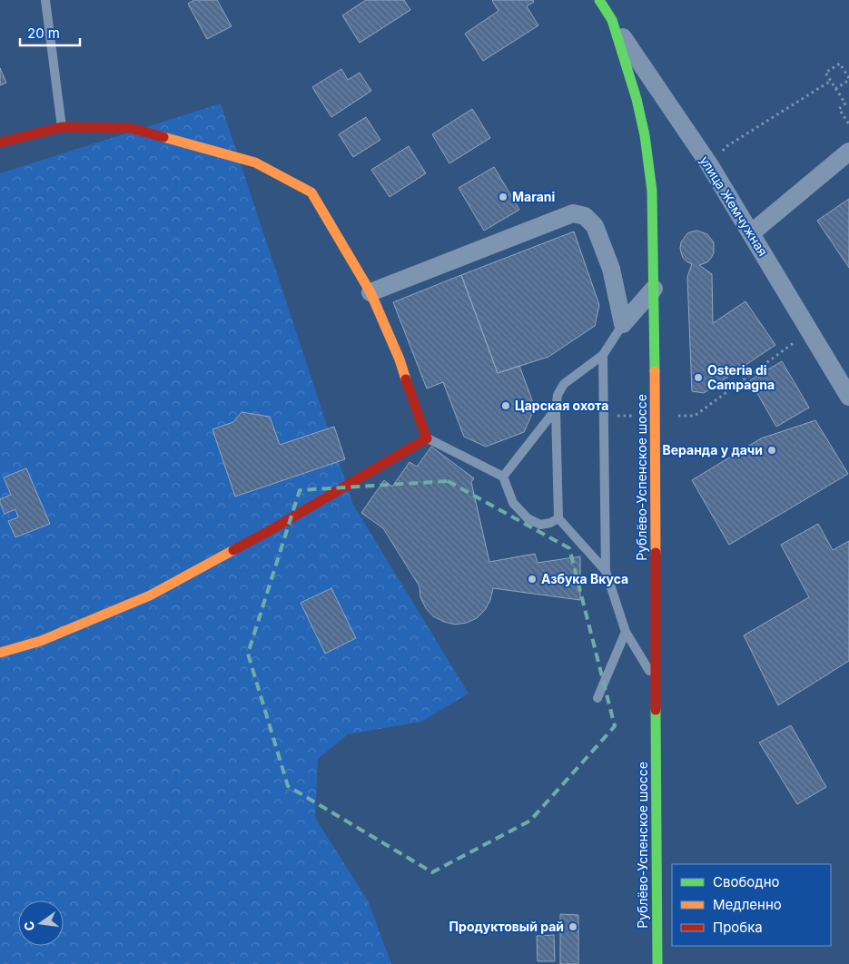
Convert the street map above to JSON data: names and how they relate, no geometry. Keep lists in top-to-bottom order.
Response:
{
  "streets": {
    "street": ["улица Жемчужная", "Рублёво-Успенское шоссе"]
  },
  "crossings": [
    ["улица Жемчужная", "Рублёво-Успенское шоссе"]
  ],
  "places": [
    "Marani",
    "Osteria di Campagna",
    "Царская охота",
    "Веранда у дачи",
    "Азбука Вкуса",
    "Продуктовый рай"
  ],
  "legend": ["Свободно", "Медленно", "Пробка"],
  "scale_bar": "20 m",
  "north": "left"
}
